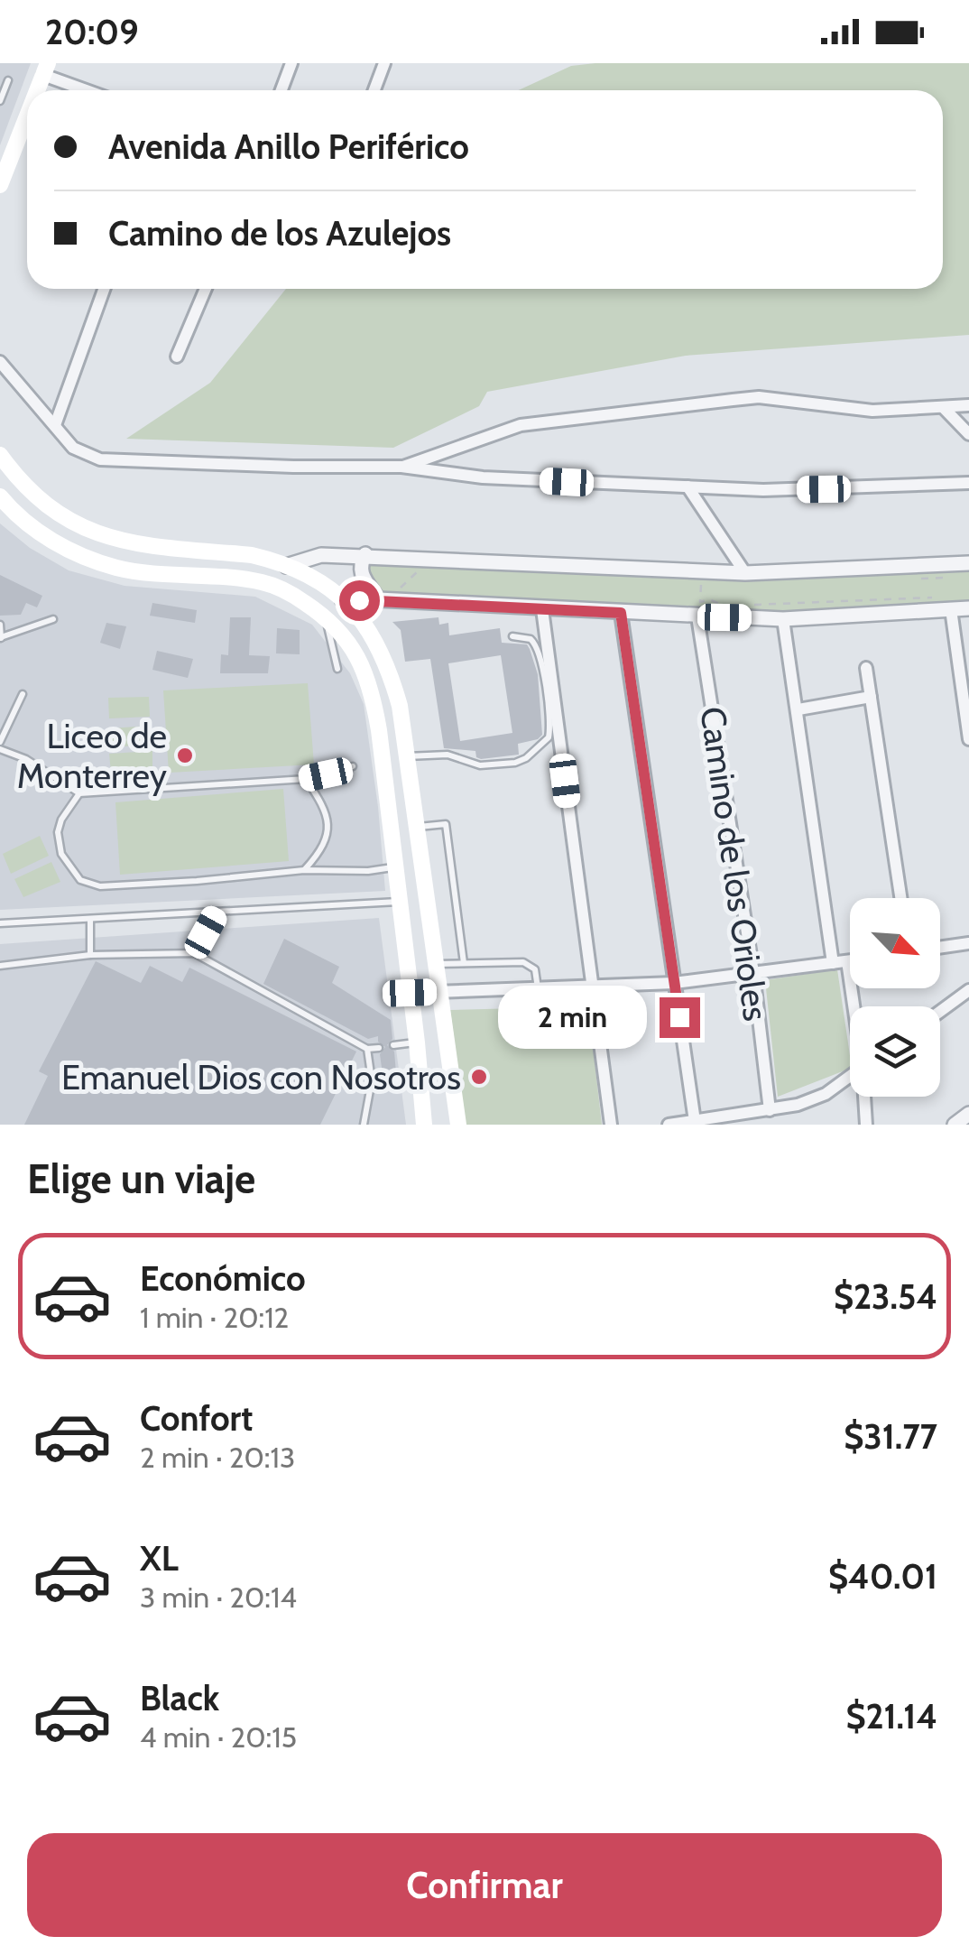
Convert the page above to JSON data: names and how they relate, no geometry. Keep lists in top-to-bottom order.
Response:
{
  "streets": {
    "street": ["Camino de los Orioles"]
  },
  "places": ["Liceo de Monterrey", "Emanuel Dios con Nosotros"],
  "north": "bottom right",
  "page": {
    "status": "20:09",
    "banner": ["Avenida Anillo Periférico", "Camino de los Azulejos"],
    "bubble": "2 min",
    "heading": "Elige un viaje",
    "list": [
      {
        "name": "Económico",
        "note": "1 min · 20:12",
        "value": "$23.54"
      },
      {
        "name": "Confort",
        "note": "2 min · 20:13",
        "value": "$31.77"
      },
      {
        "name": "XL",
        "note": "3 min · 20:14",
        "value": "$40.01"
      },
      {
        "name": "Black",
        "note": "4 min · 20:15",
        "value": "$21.14"
      }
    ],
    "buttons": "Confirmar"
  }
}
